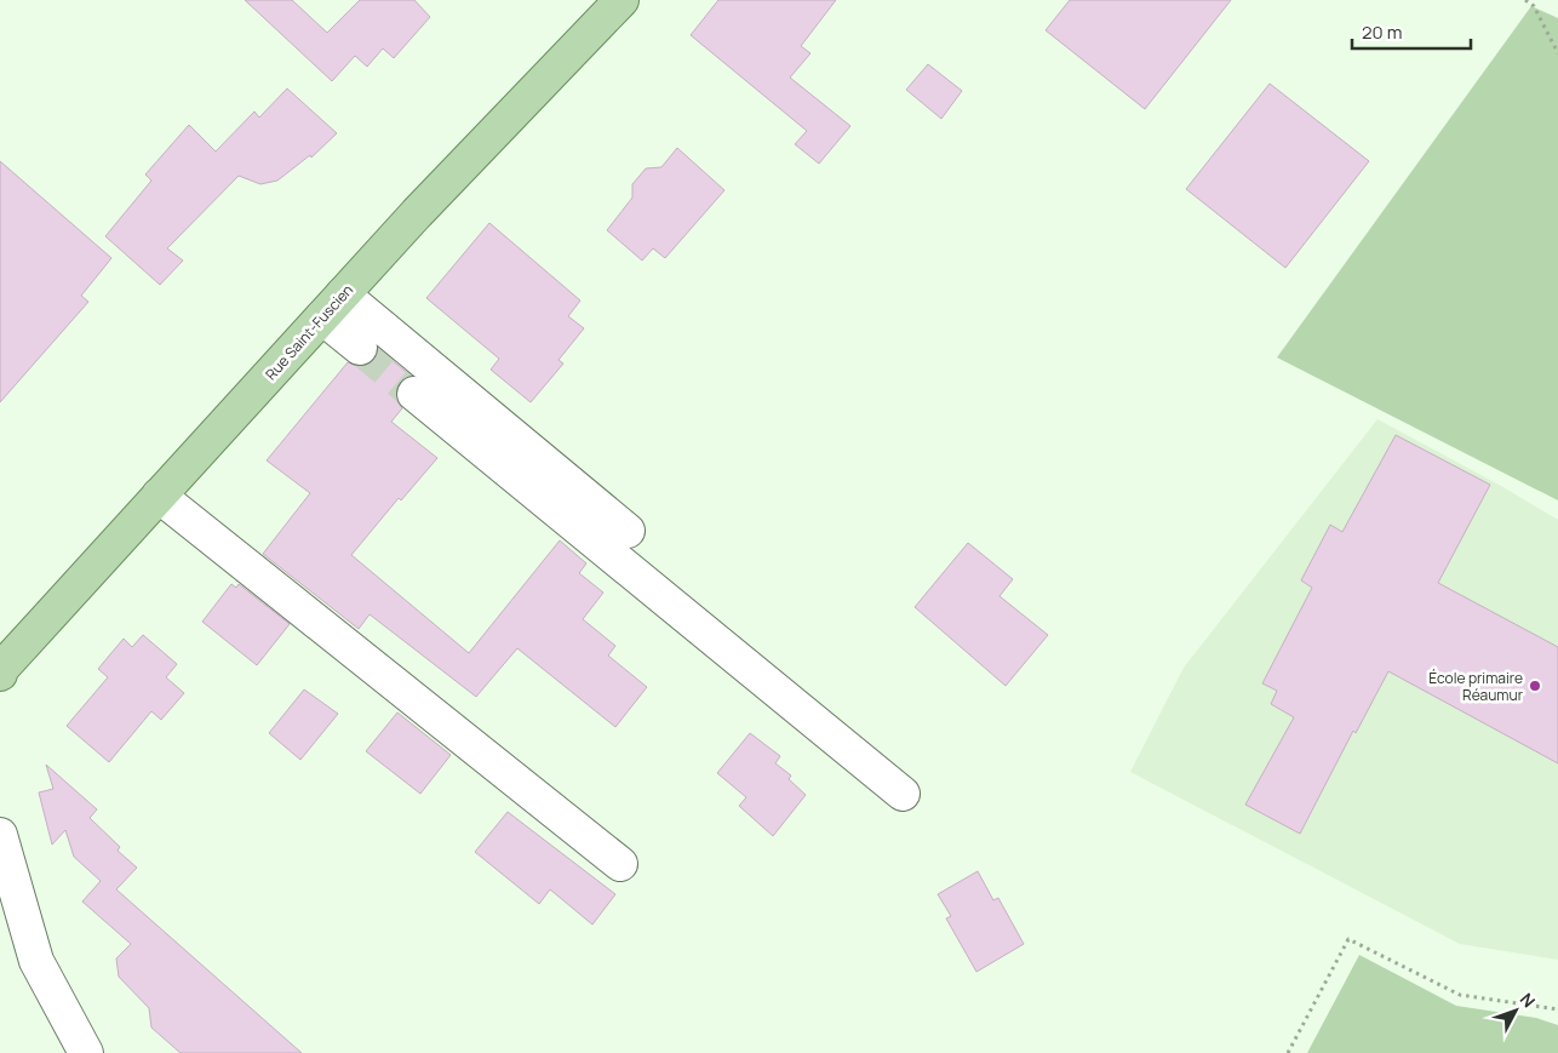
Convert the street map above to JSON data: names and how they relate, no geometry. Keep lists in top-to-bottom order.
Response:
{
  "streets": {
    "main road": ["Rue Saint-Fuscien"]
  },
  "places": ["École primaire Réaumur"],
  "scale_bar": "20 m",
  "north": "top right"
}
